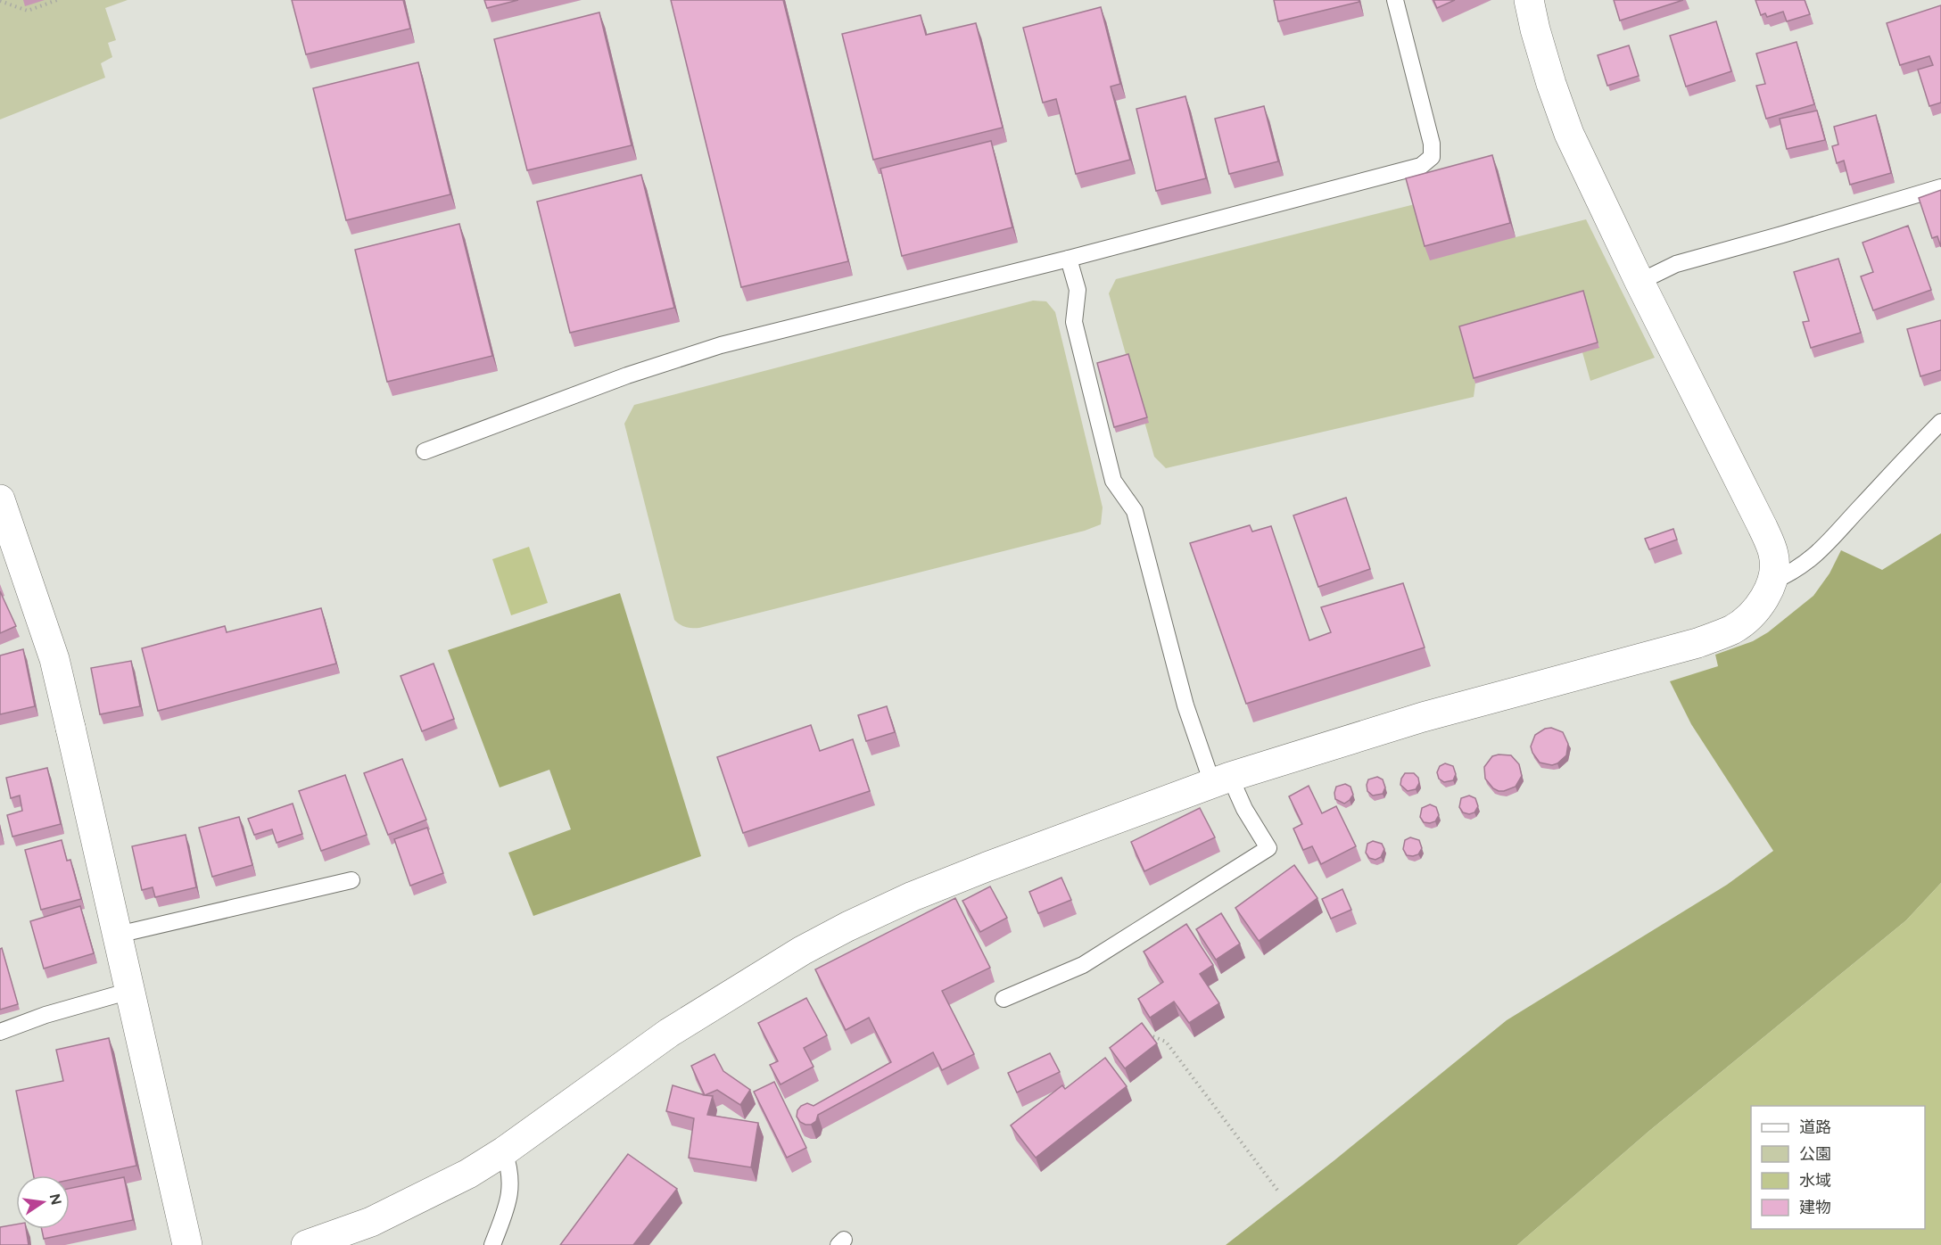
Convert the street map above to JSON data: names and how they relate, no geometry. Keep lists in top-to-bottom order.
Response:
{
  "legend": [
    "道路",
    "公園",
    "水域",
    "建物"
  ],
  "north": "right"
}
